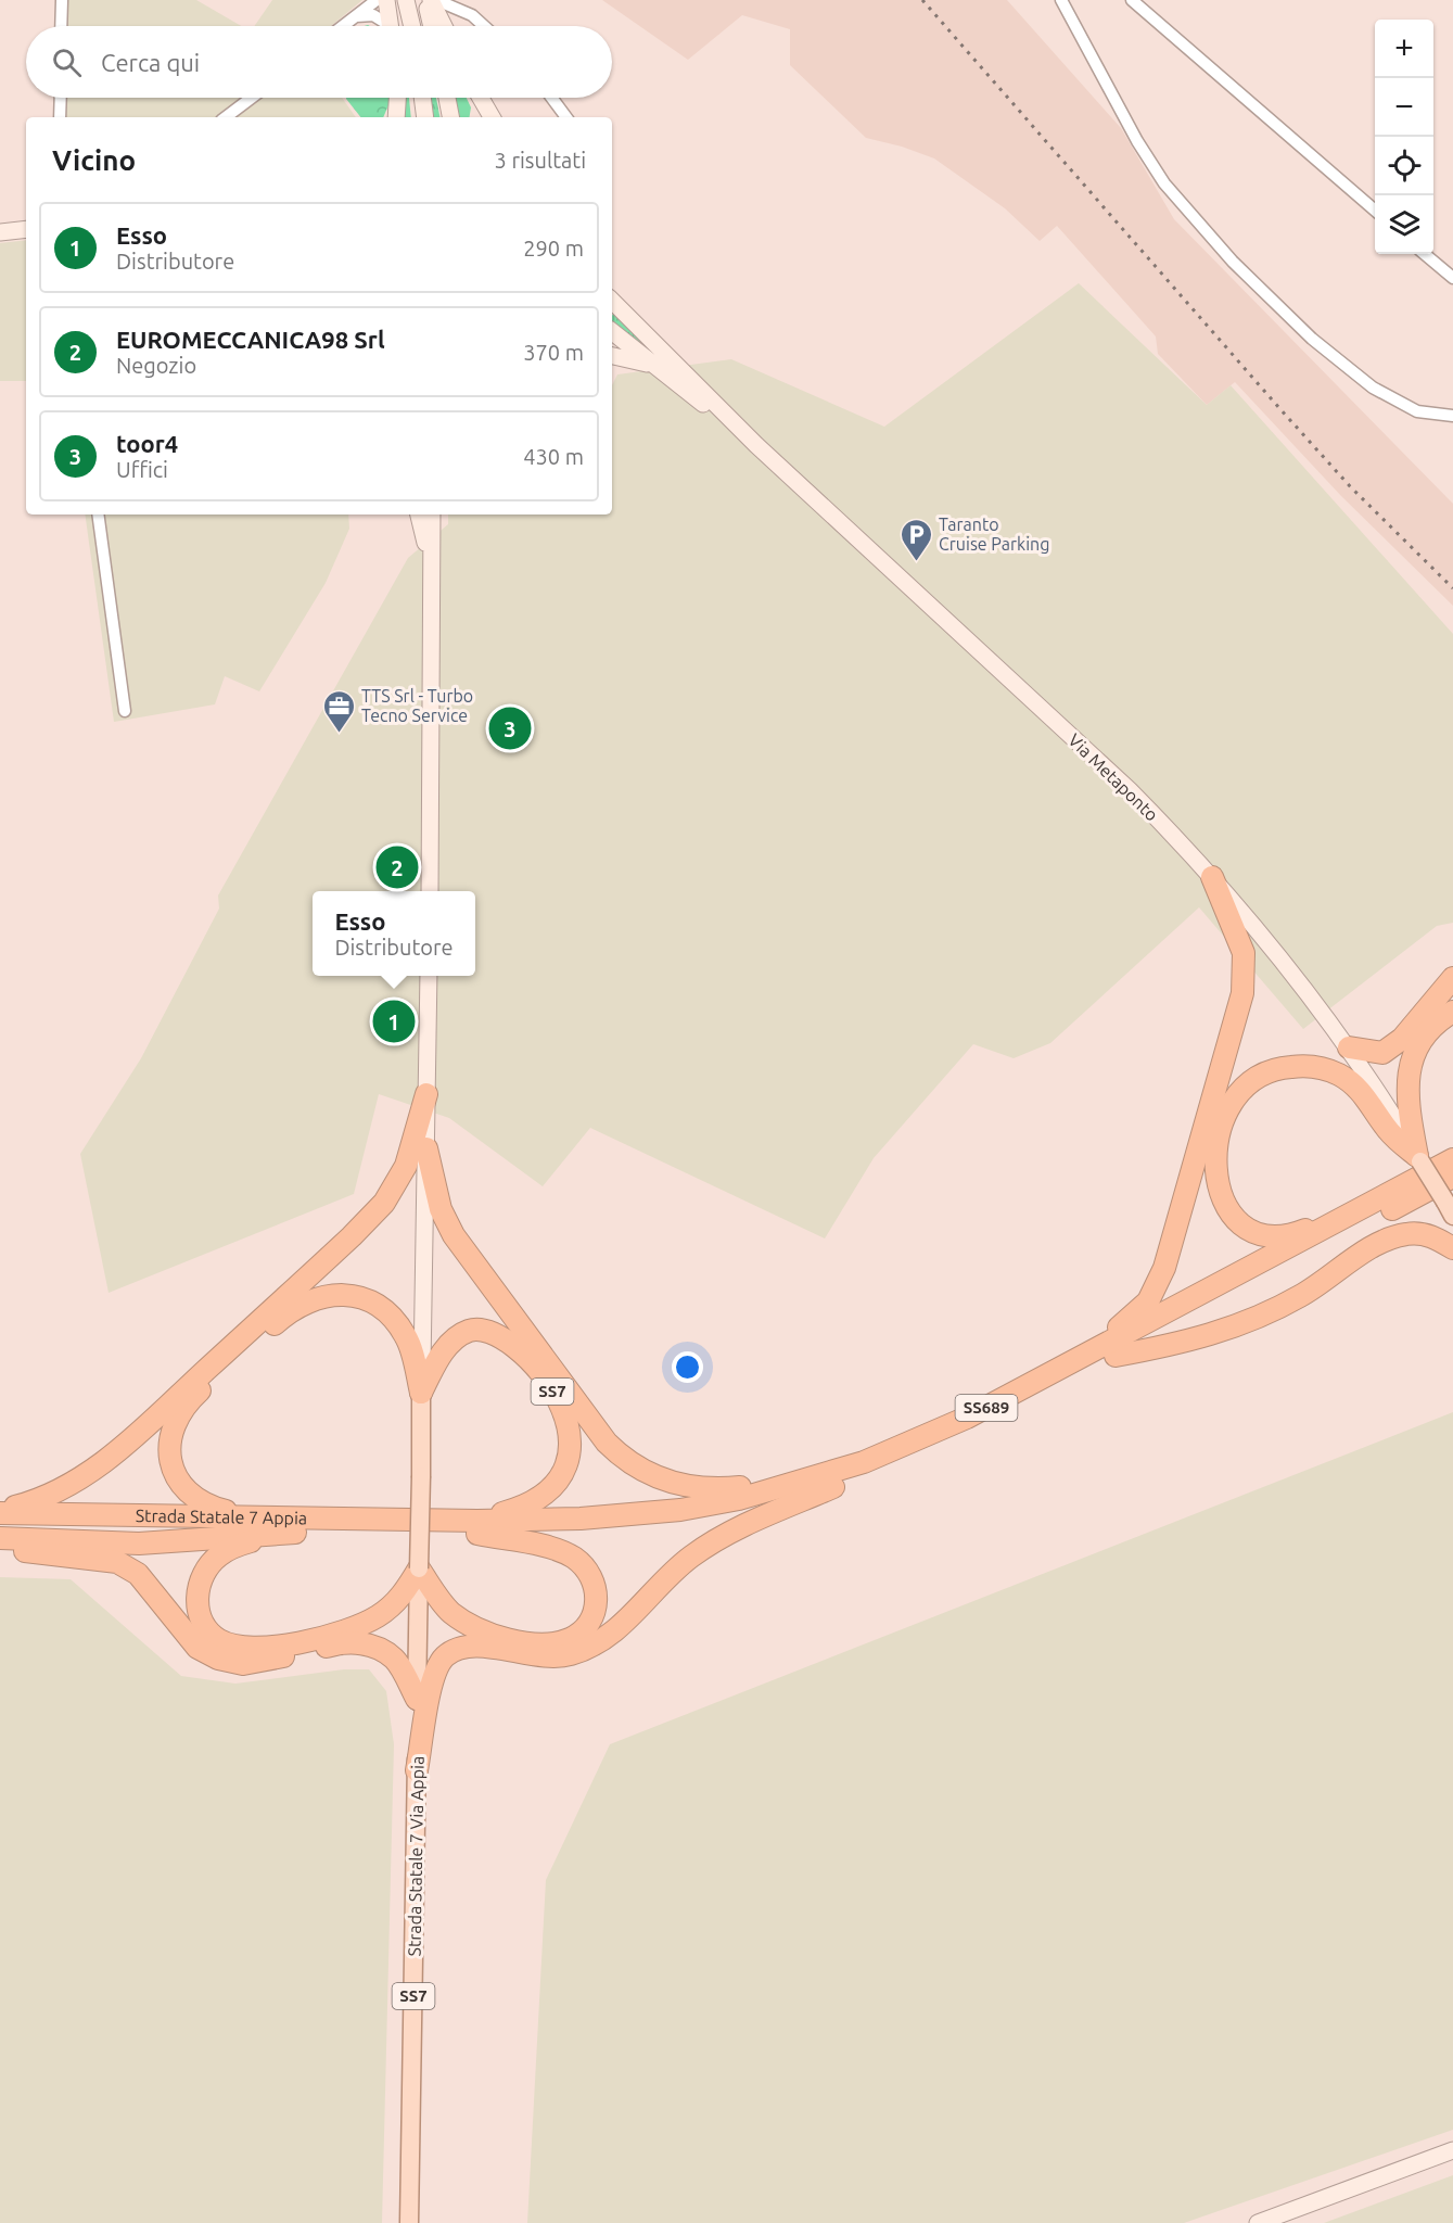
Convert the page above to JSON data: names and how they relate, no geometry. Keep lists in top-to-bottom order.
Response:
{
  "streets": {
    "highway": ["SS7", "SS689", "Strada Statale 7 Appia"],
    "main road": ["Via Metaponto", "Strada Statale 7 Via Appia"]
  },
  "crossings": [
    ["SS7", "SS689"],
    ["SS7", "Strada Statale 7 Via Appia"],
    ["SS689", "Strada Statale 7 Appia"]
  ],
  "places": {
    "parking": ["Taranto Cruise Parking"],
    "office": ["TTS Srl - Turbo Tecno Service"]
  },
  "page": {
    "map_buttons": ["+", "−"],
    "search": "Cerca qui",
    "heading": ["Vicino", "3 risultati"],
    "list": [
      {
        "mark": "1",
        "name": "Esso",
        "note": "Distributore",
        "value": "290 m"
      },
      {
        "mark": "2",
        "name": "EUROMECCANICA98 Srl",
        "note": "Negozio",
        "value": "370 m"
      },
      {
        "mark": "3",
        "name": "toor4",
        "note": "Uffici",
        "value": "430 m"
      }
    ],
    "pins": ["3", "2", "1"],
    "popup": ["Esso", "Distributore"]
  }
}
